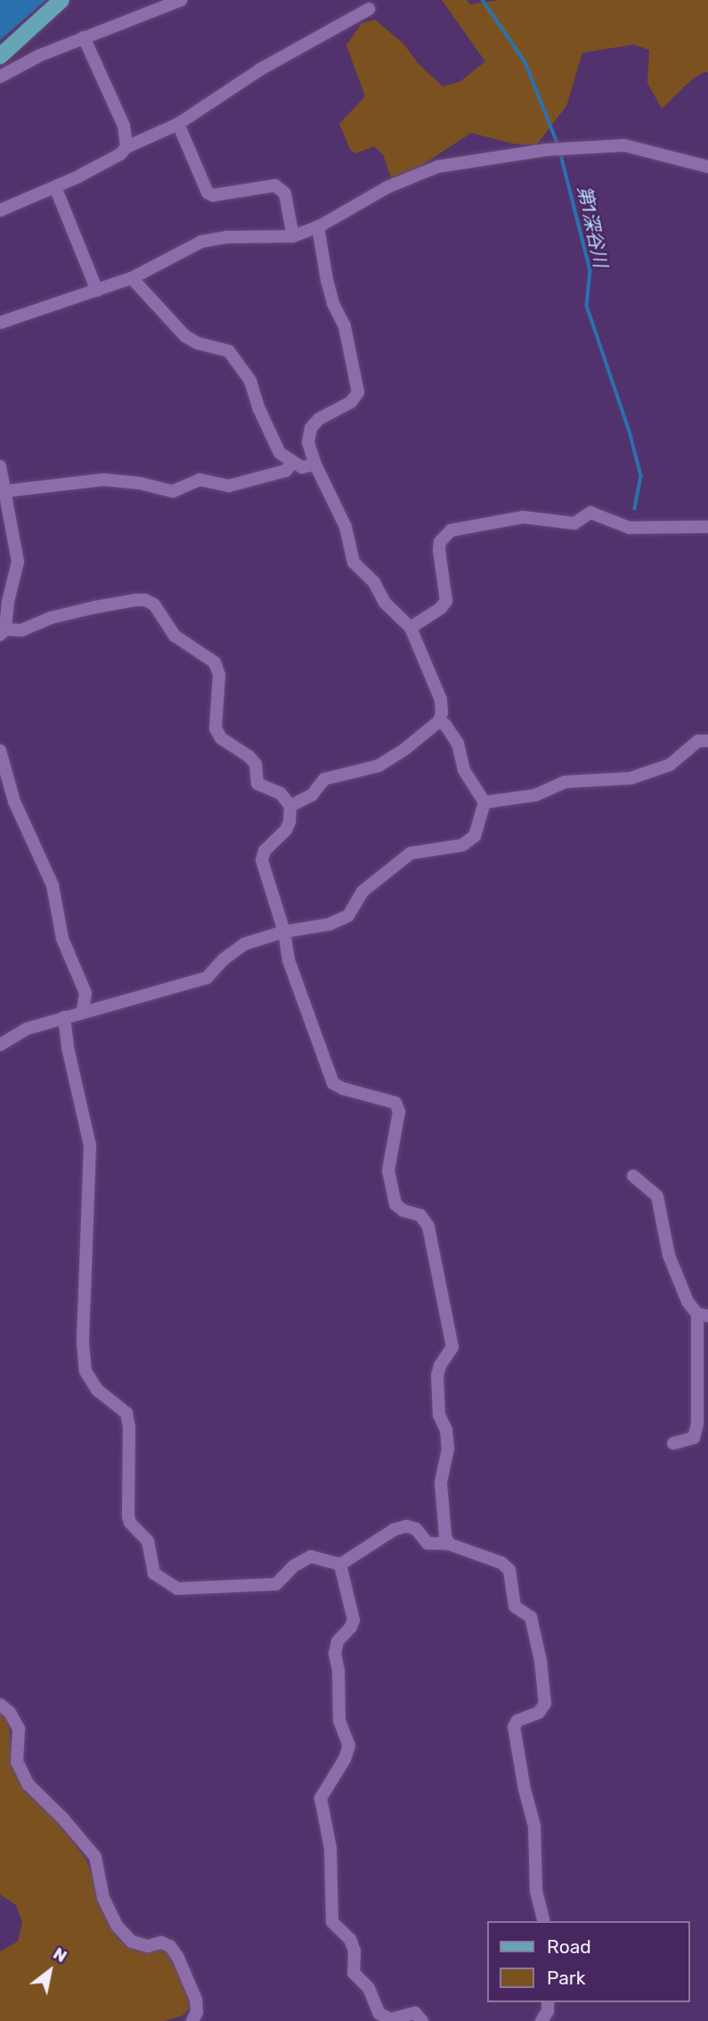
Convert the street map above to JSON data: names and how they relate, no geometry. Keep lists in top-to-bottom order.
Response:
{
  "water": ["第1深谷川"],
  "legend": ["Road", "Park"],
  "north": "top right"
}
